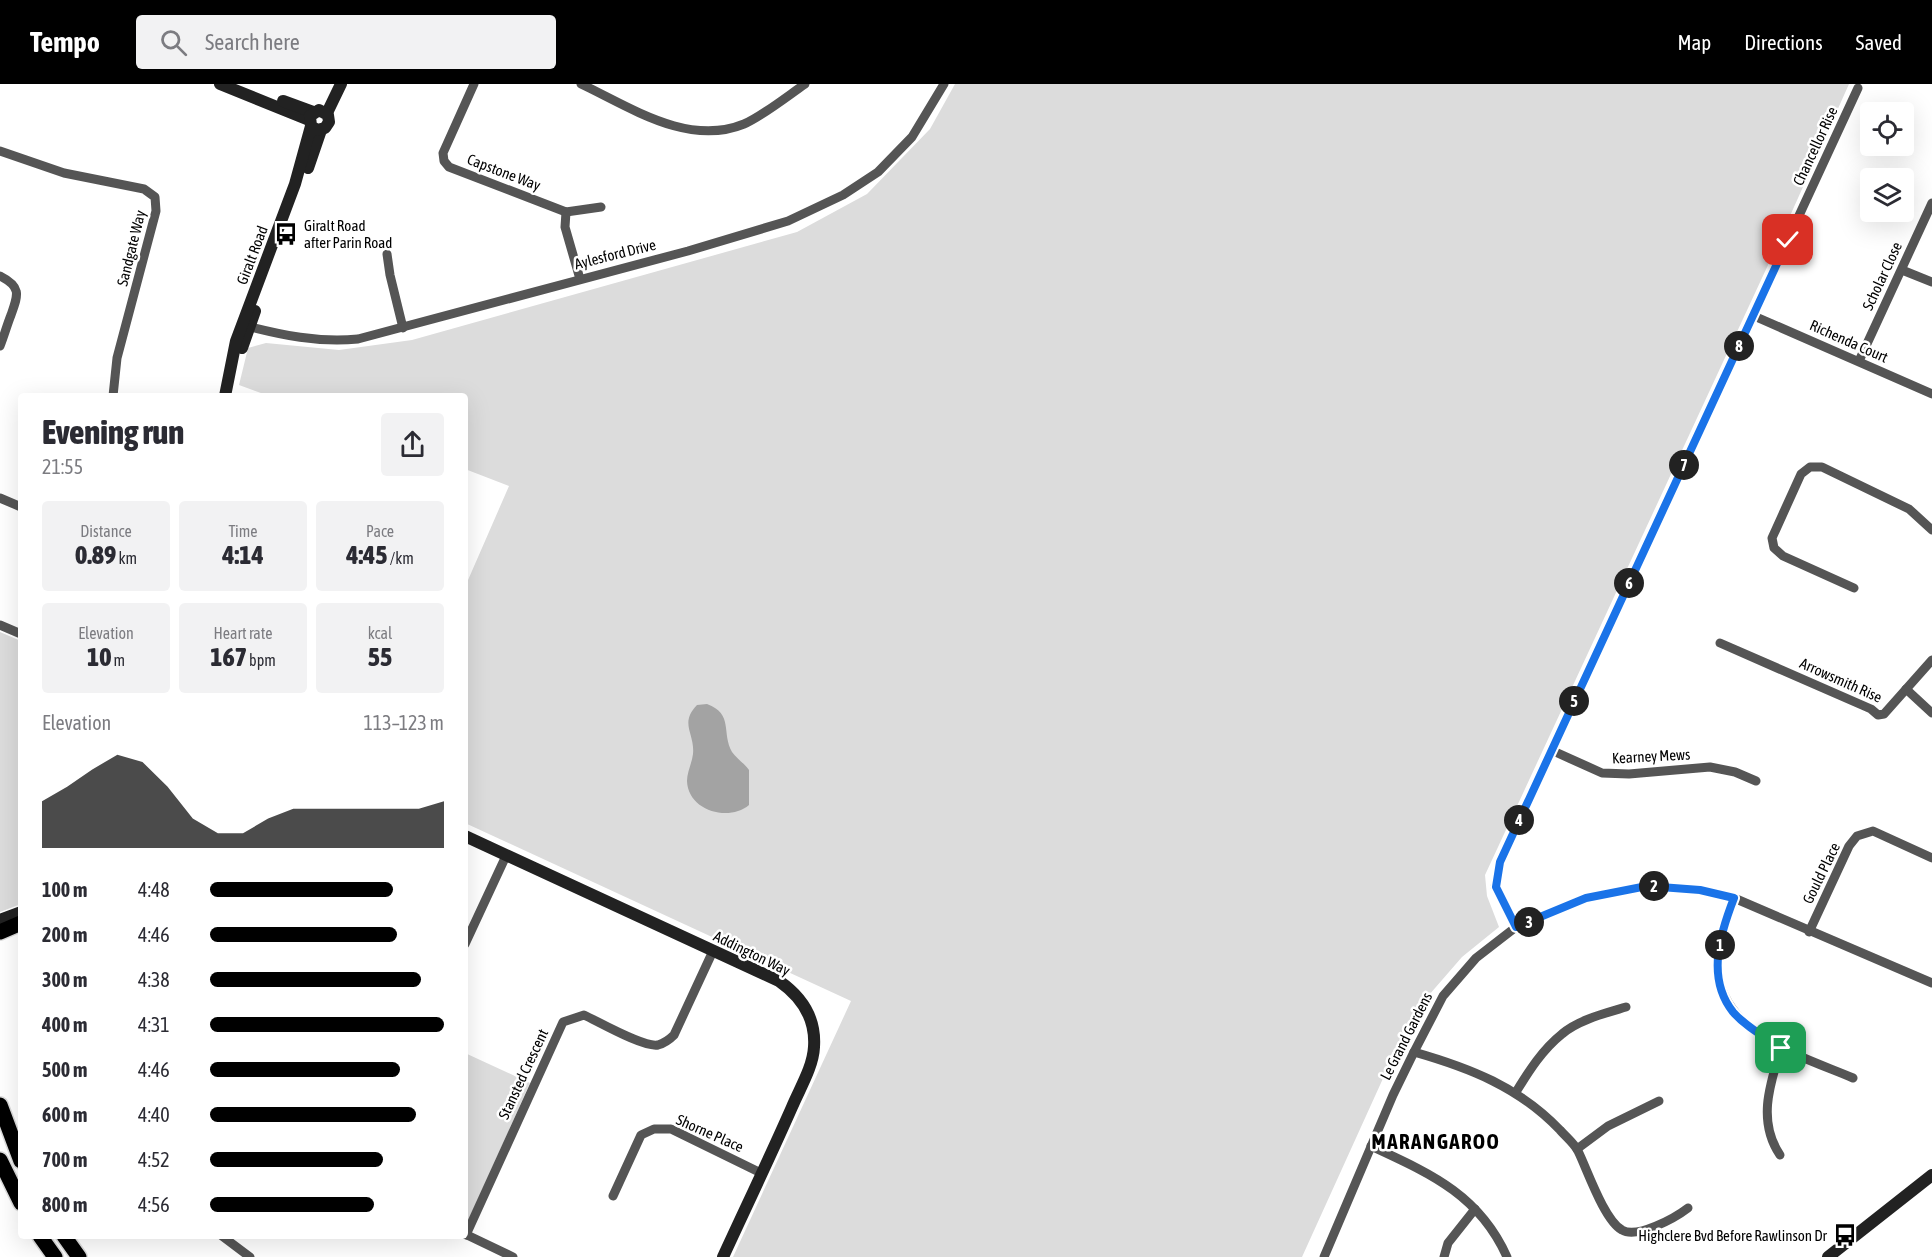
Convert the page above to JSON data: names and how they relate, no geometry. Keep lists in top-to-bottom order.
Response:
{
  "streets": {
    "street": [
      "Chancellor Rise",
      "Capstone Way",
      "Sandgate Way",
      "Aylesford Drive",
      "Giralt Road",
      "Scholar Close",
      "Richenda Court",
      "Arrowsmith Rise",
      "Kearney Mews",
      "Gould Place",
      "Addington Way",
      "Le Grand Gardens",
      "Stansted Crescent",
      "Shorne Place"
    ]
  },
  "crossings": [
    ["Chancellor Rise", "Richenda Court"],
    ["Chancellor Rise", "Kearney Mews"],
    ["Chancellor Rise", "Le Grand Gardens"],
    ["Aylesford Drive", "Giralt Road"],
    ["Scholar Close", "Richenda Court"],
    ["Gould Place", "Le Grand Gardens"],
    ["Addington Way", "Stansted Crescent"],
    ["Addington Way", "Shorne Place"]
  ],
  "districts": ["MARANGAROO"],
  "places": {
    "bus stop": ["Giralt Road after Parin Road", "Highclere Bvd Before Rawlinson Dr"]
  },
  "page": {
    "header": "Tempo",
    "search": "Search here",
    "nav": ["Map", "Directions", "Saved"],
    "pins": [
      "8",
      "7",
      "6",
      "5",
      "4",
      "2",
      "3",
      "1"
    ],
    "heading": ["Evening run", "21:55"],
    "stats": [
      ["Distance", "0.89 km"],
      ["Time", "4:14"],
      ["Pace", "4:45 /km"],
      ["Elevation", "10 m"],
      ["Heart rate", "167 bpm"],
      ["kcal", "55"]
    ],
    "chart": ["Elevation", "113–123 m"],
    "list": [
      {
        "name": "100 m",
        "note": "4:48"
      },
      {
        "name": "200 m",
        "note": "4:46"
      },
      {
        "name": "300 m",
        "note": "4:38"
      },
      {
        "name": "400 m",
        "note": "4:31"
      },
      {
        "name": "500 m",
        "note": "4:46"
      },
      {
        "name": "600 m",
        "note": "4:40"
      },
      {
        "name": "700 m",
        "note": "4:52"
      },
      {
        "name": "800 m",
        "note": "4:56"
      }
    ]
  }
}
